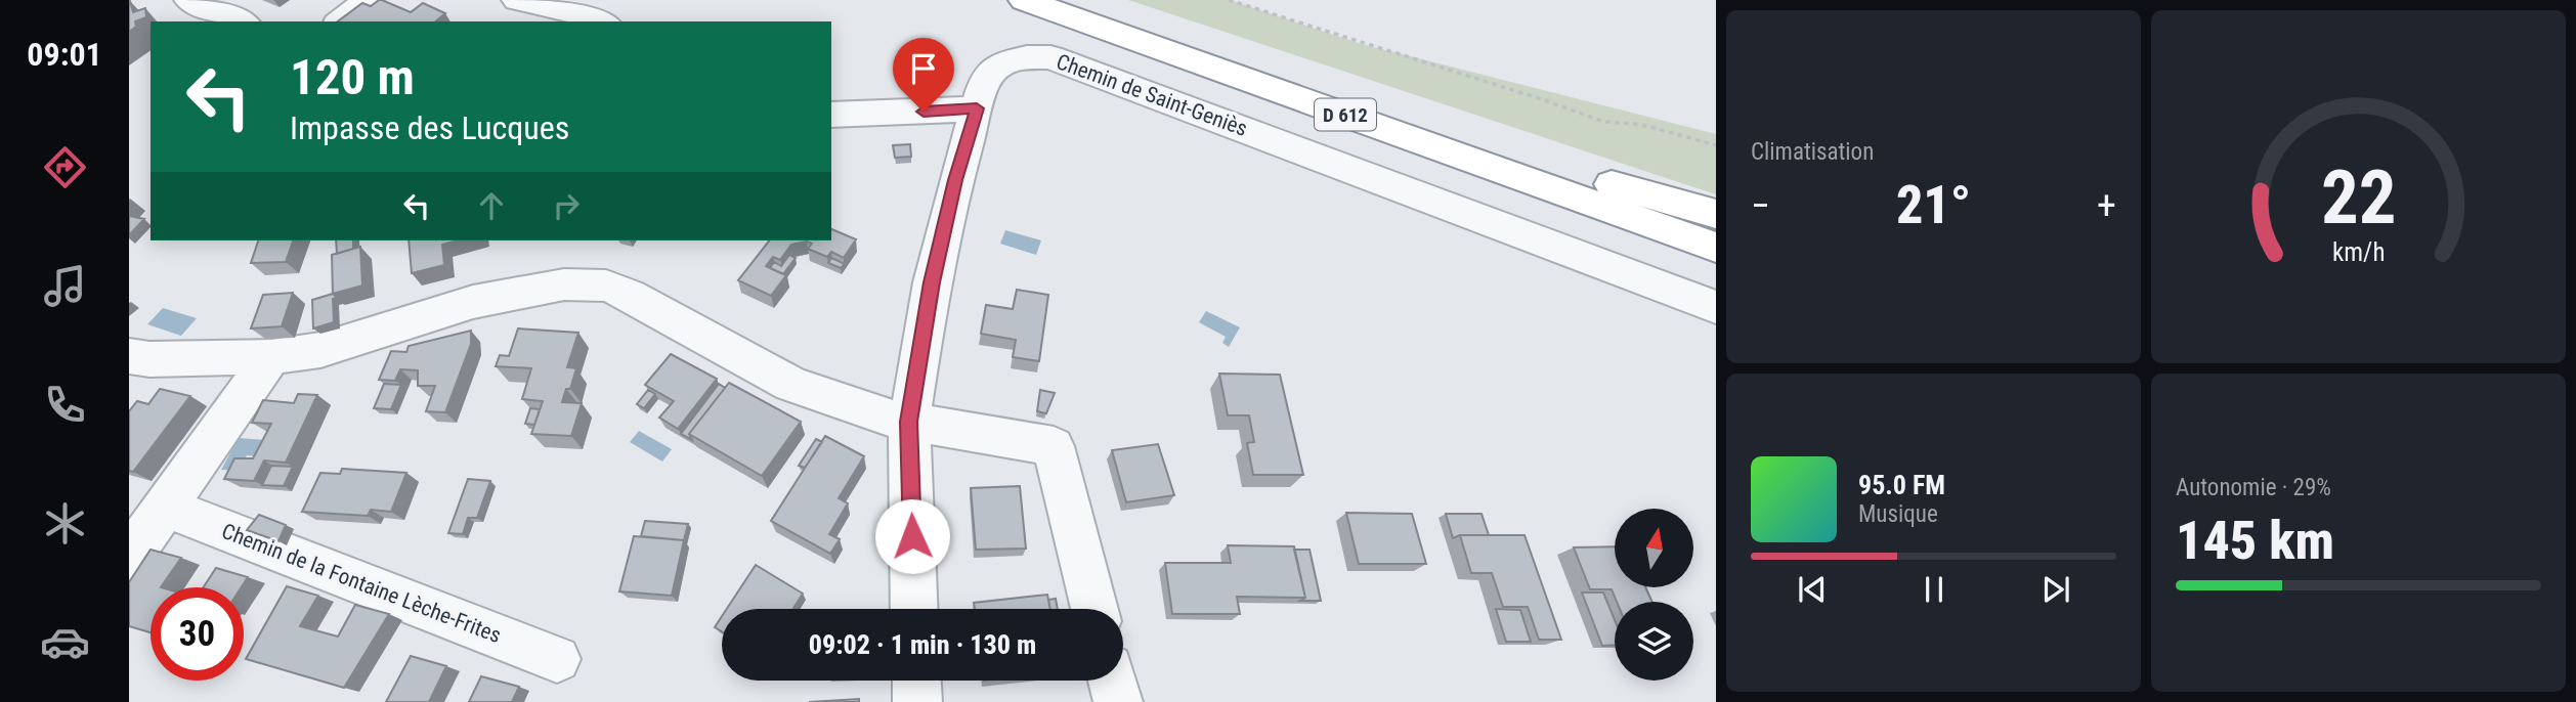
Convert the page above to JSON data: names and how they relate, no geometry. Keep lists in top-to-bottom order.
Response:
{
  "streets": {
    "highway": ["D 612"],
    "street": ["Chemin de Saint-Geniès", "Chemin de la Fontaine Lèche-Frites"]
  },
  "north": "top",
  "page": {
    "tabs": "09:01",
    "tile": [
      "Climatisation",
      ["Autonomie · 29%", "145 km"]
    ],
    "turn": ["120 m", "Impasse des Lucques"],
    "heat": ["−", "21°", "+"],
    "song": ["95.0 FM", "Musique"],
    "limit": "30",
    "trip": "09:02 · 1 min · 130 m",
    "gauge": ["22", "km/h"]
  }
}
